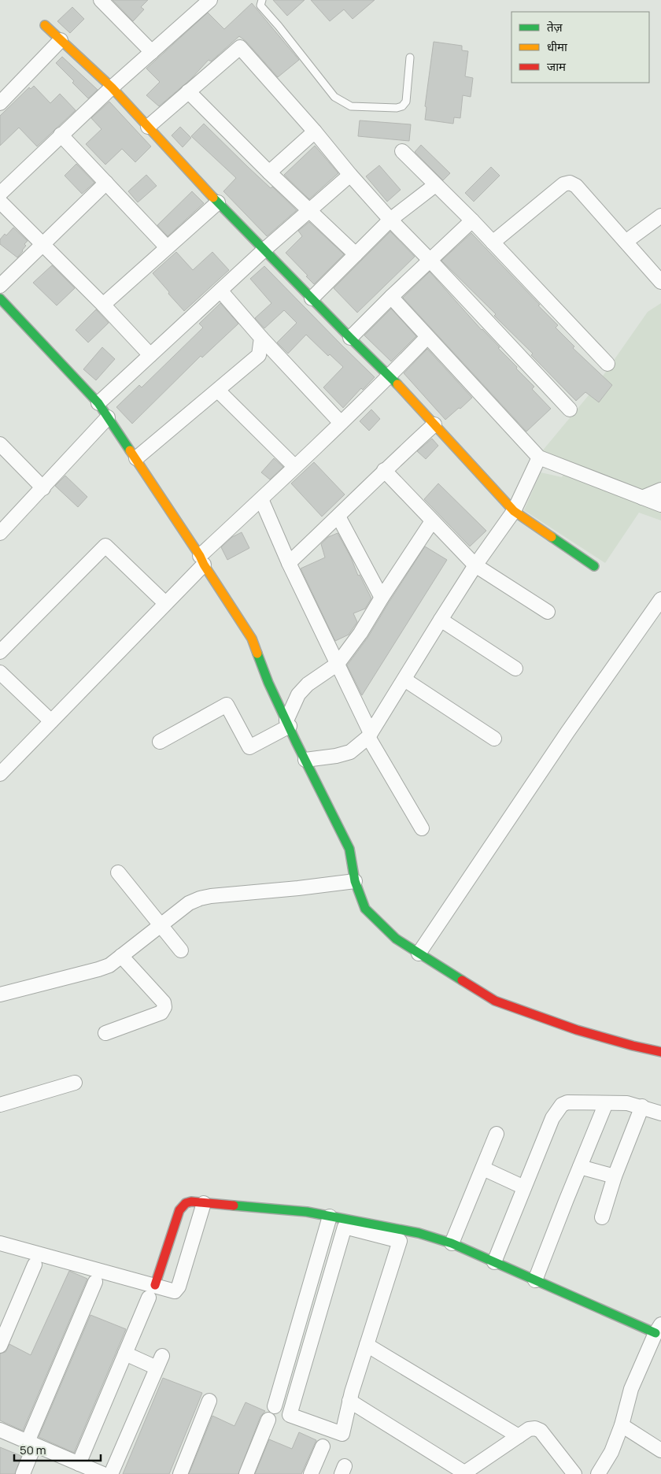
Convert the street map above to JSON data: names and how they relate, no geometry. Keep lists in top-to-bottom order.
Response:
{
  "legend": ["तेज़", "धीमा", "जाम"],
  "scale_bar": "50 m"
}
